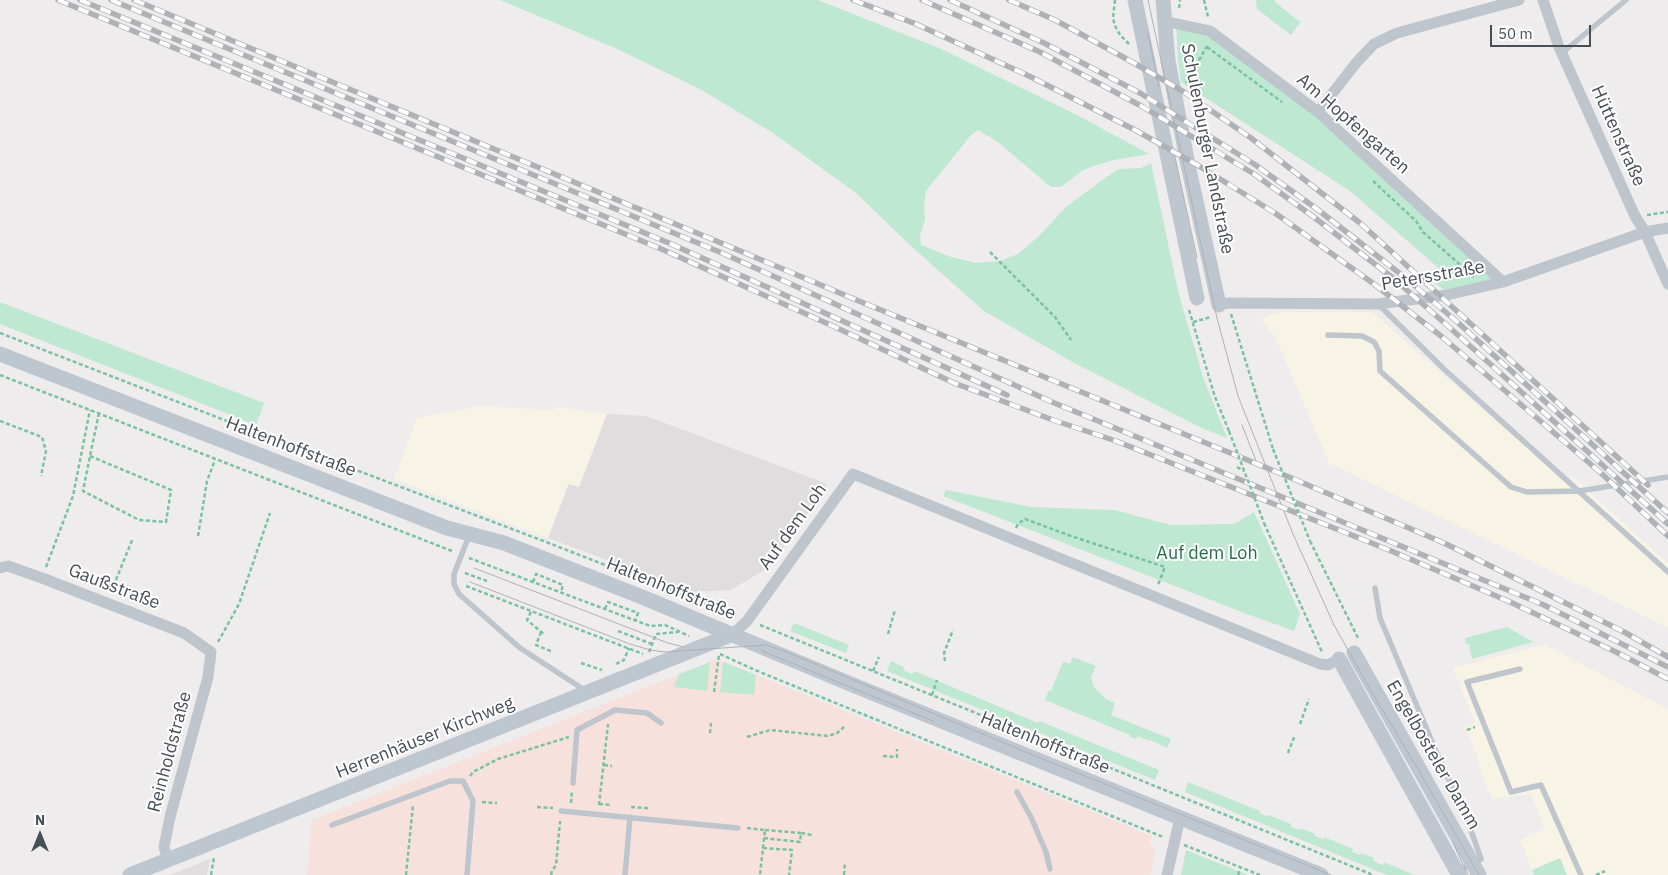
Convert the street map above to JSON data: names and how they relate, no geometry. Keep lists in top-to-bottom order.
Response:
{
  "streets": {
    "street": [
      "Am Hopfengarten",
      "Hüttenstraße",
      "Schulenburger Landstraße",
      "Petersstraße",
      "Haltenhoffstraße",
      "Auf dem Loh",
      "Gaußstraße",
      "Herrenhäuser Kirchweg",
      "Reinholdstraße",
      "Engelbosteler Damm"
    ]
  },
  "crossings": [
    ["Am Hopfengarten", "Schulenburger Landstraße"],
    ["Am Hopfengarten", "Petersstraße"],
    ["Hüttenstraße", "Petersstraße"],
    ["Schulenburger Landstraße", "Petersstraße"],
    ["Haltenhoffstraße", "Auf dem Loh"],
    ["Haltenhoffstraße", "Herrenhäuser Kirchweg"],
    ["Auf dem Loh", "Herrenhäuser Kirchweg"],
    ["Auf dem Loh", "Engelbosteler Damm"],
    ["Gaußstraße", "Reinholdstraße"],
    ["Herrenhäuser Kirchweg", "Reinholdstraße"]
  ],
  "parks": ["Auf dem Loh"],
  "scale_bar": "50 m",
  "north": "top"
}
